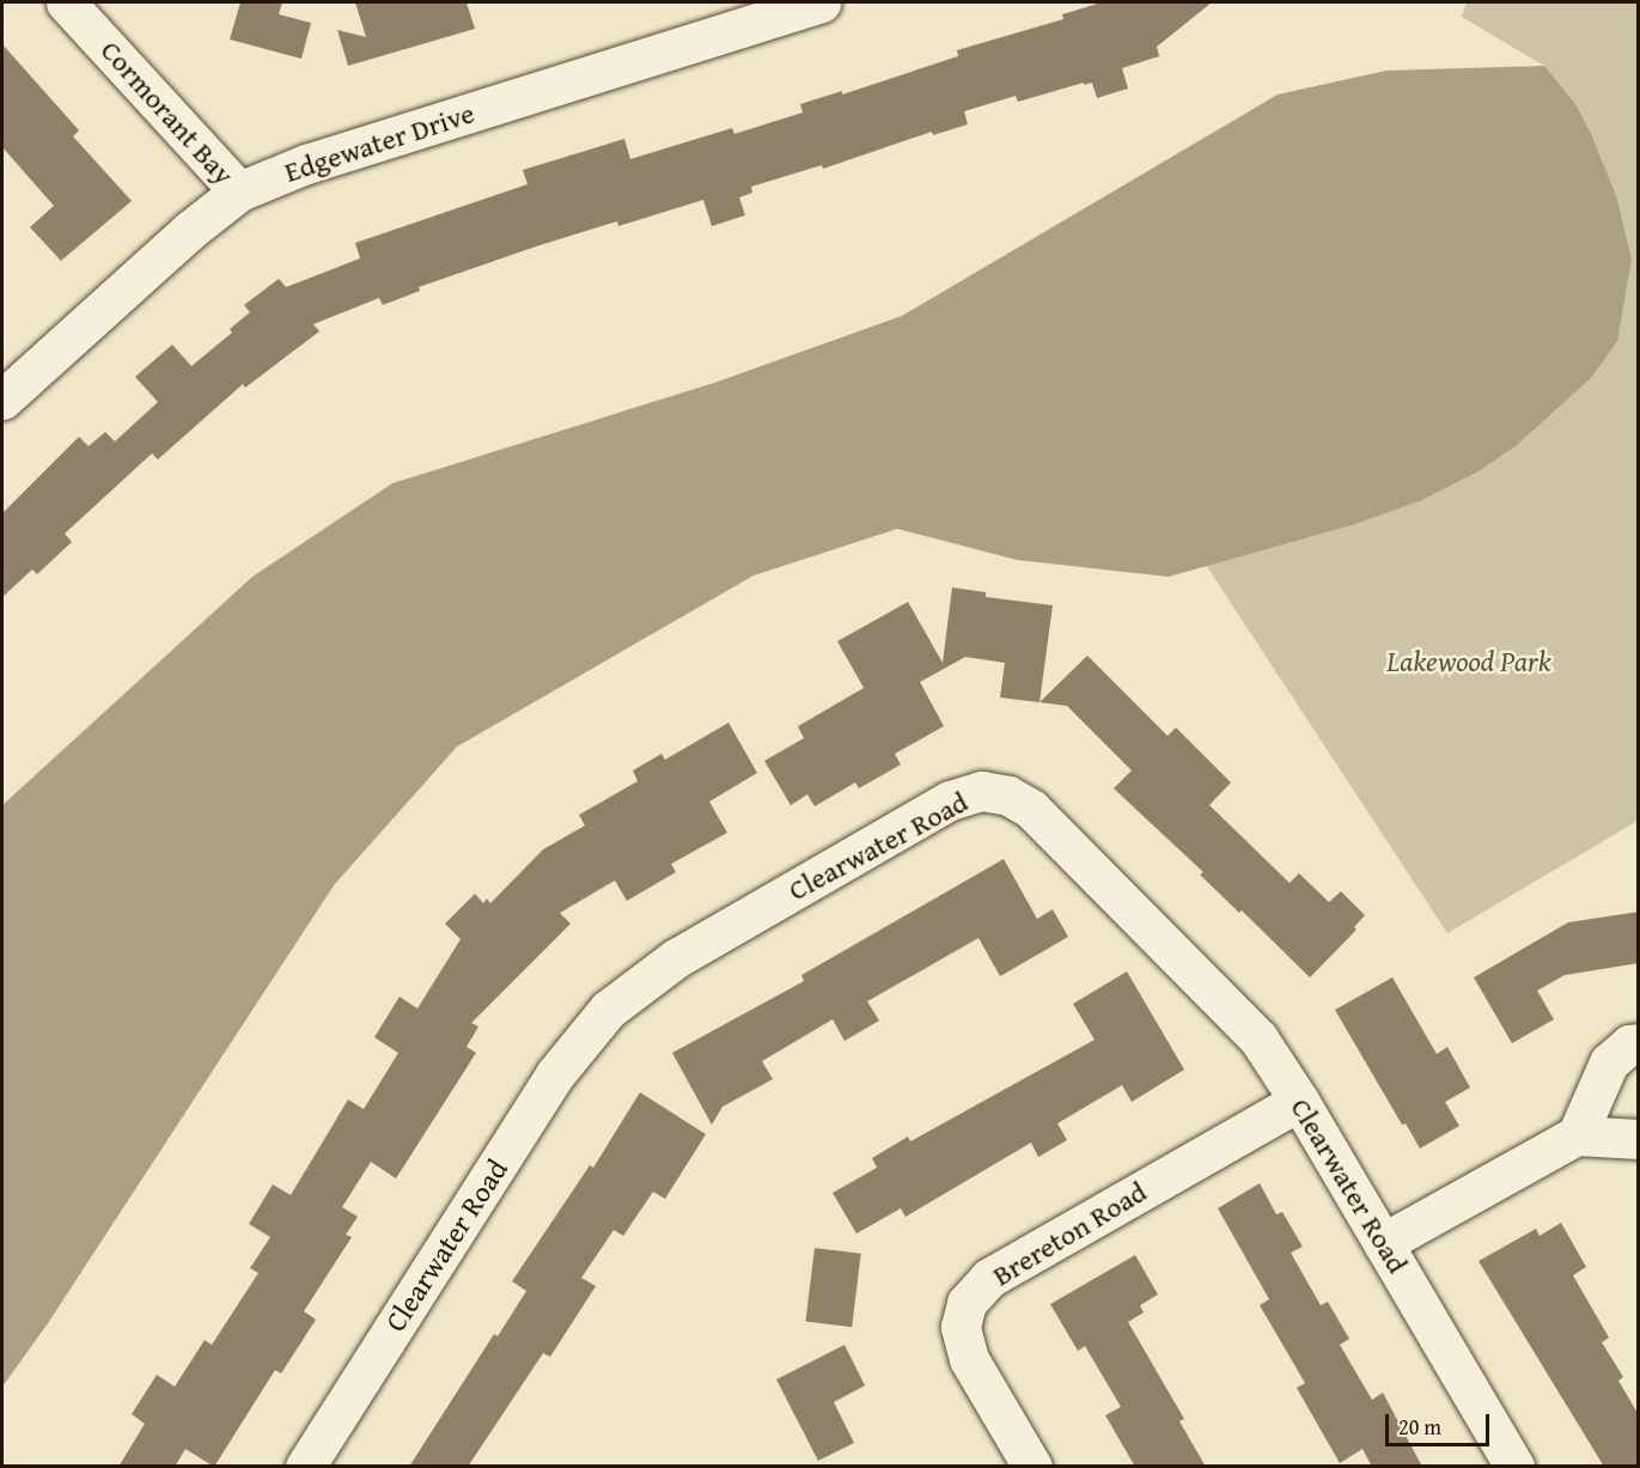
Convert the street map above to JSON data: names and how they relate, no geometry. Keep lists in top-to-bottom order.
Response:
{
  "streets": {
    "street": [
      "Cormorant Bay",
      "Edgewater Drive",
      "Clearwater Road",
      "Brereton Road"
    ]
  },
  "crossings": [
    ["Cormorant Bay", "Edgewater Drive"],
    ["Clearwater Road", "Brereton Road"]
  ],
  "parks": ["Lakewood Park"],
  "scale_bar": "20 m"
}
